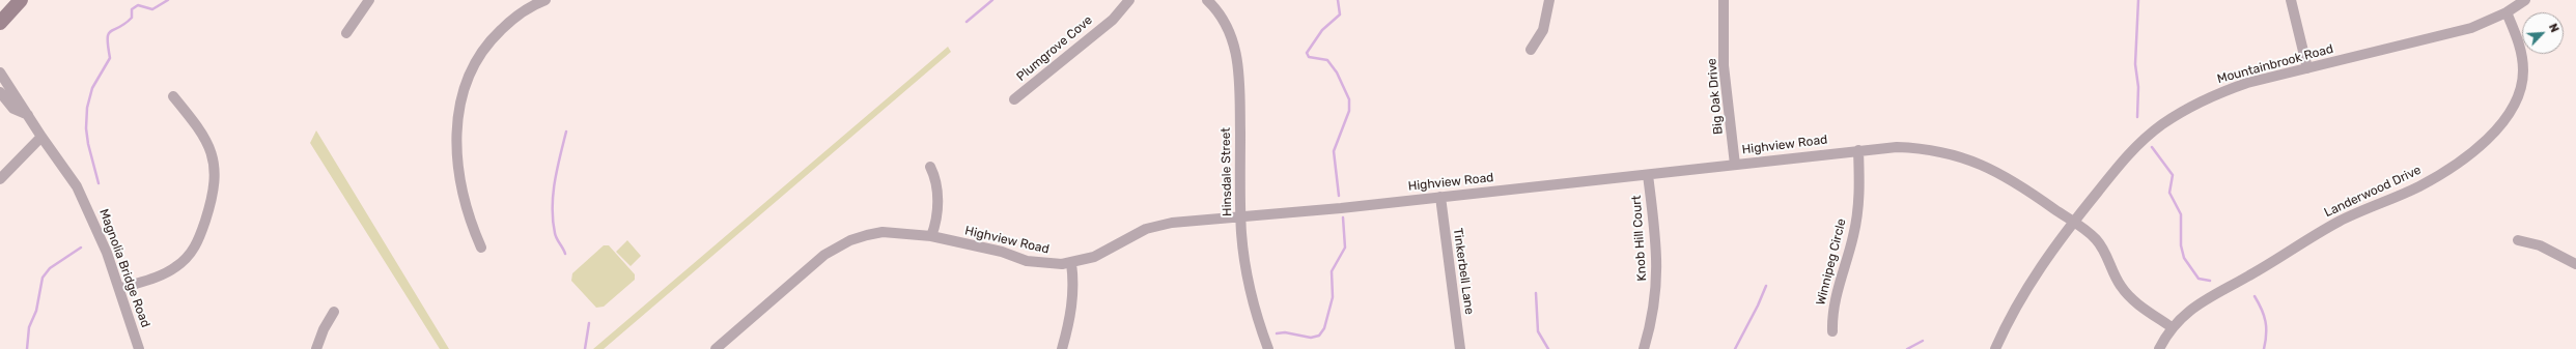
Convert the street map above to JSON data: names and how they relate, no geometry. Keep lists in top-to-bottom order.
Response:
{
  "streets": {
    "street": [
      "Plumgrove Cove",
      "Mountainbrook Road",
      "Big Oak Drive",
      "Highview Road",
      "Hinsdale Street",
      "Landerwood Drive",
      "Knob Hill Court",
      "Winnipeg Circle",
      "Magnolia Bridge Road",
      "Tinkerbell Lane"
    ]
  },
  "crossings": [
    ["Mountainbrook Road", "Highview Road"],
    ["Mountainbrook Road", "Landerwood Drive"],
    ["Big Oak Drive", "Highview Road"],
    ["Highview Road", "Hinsdale Street"],
    ["Highview Road", "Landerwood Drive"],
    ["Highview Road", "Knob Hill Court"],
    ["Highview Road", "Winnipeg Circle"],
    ["Highview Road", "Tinkerbell Lane"]
  ],
  "north": "top right"
}
